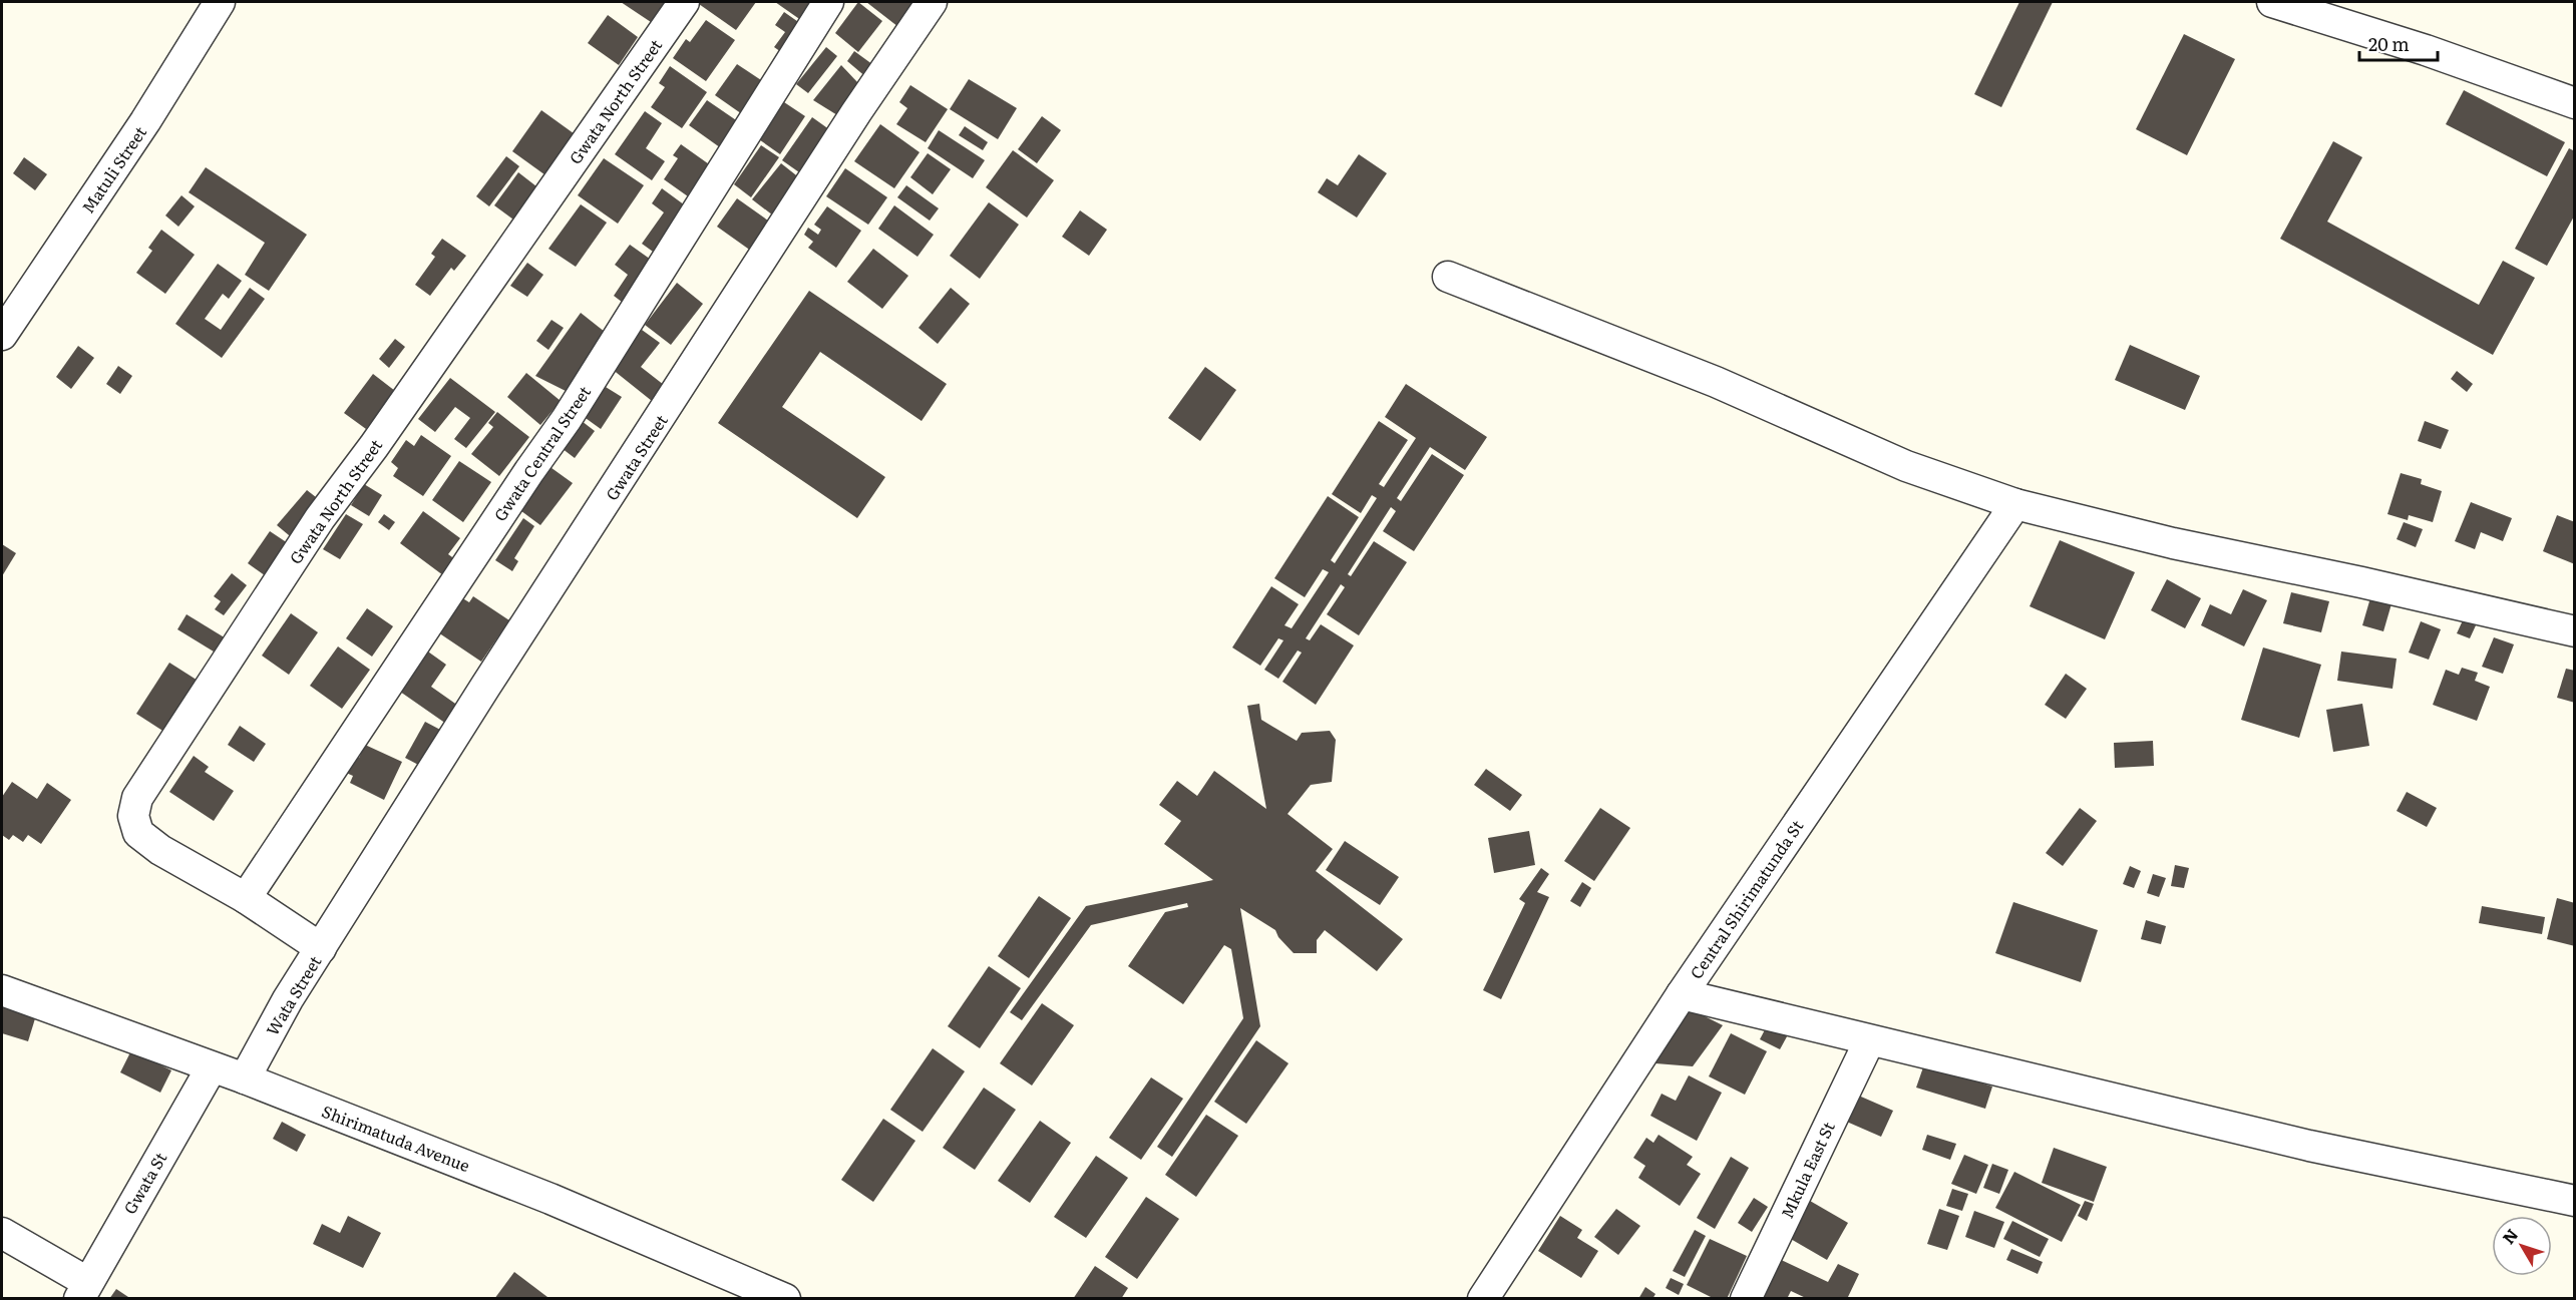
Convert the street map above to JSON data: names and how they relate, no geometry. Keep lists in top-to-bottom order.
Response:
{
  "streets": {
    "street": [
      "Gwata North Street",
      "Matuli Street",
      "Gwata Central Street",
      "Gwata Street",
      "Central Shirimatunda St",
      "Wata Street",
      "Shirimatuda Avenue",
      "Mkula East St",
      "Gwata St"
    ]
  },
  "crossings": [
    ["Gwata North Street", "Gwata Central Street"],
    ["Gwata North Street", "Wata Street"],
    ["Gwata Street", "Wata Street"],
    ["Wata Street", "Shirimatuda Avenue"],
    ["Shirimatuda Avenue", "Gwata St"]
  ],
  "scale_bar": "20 m",
  "north": "top left"
}
